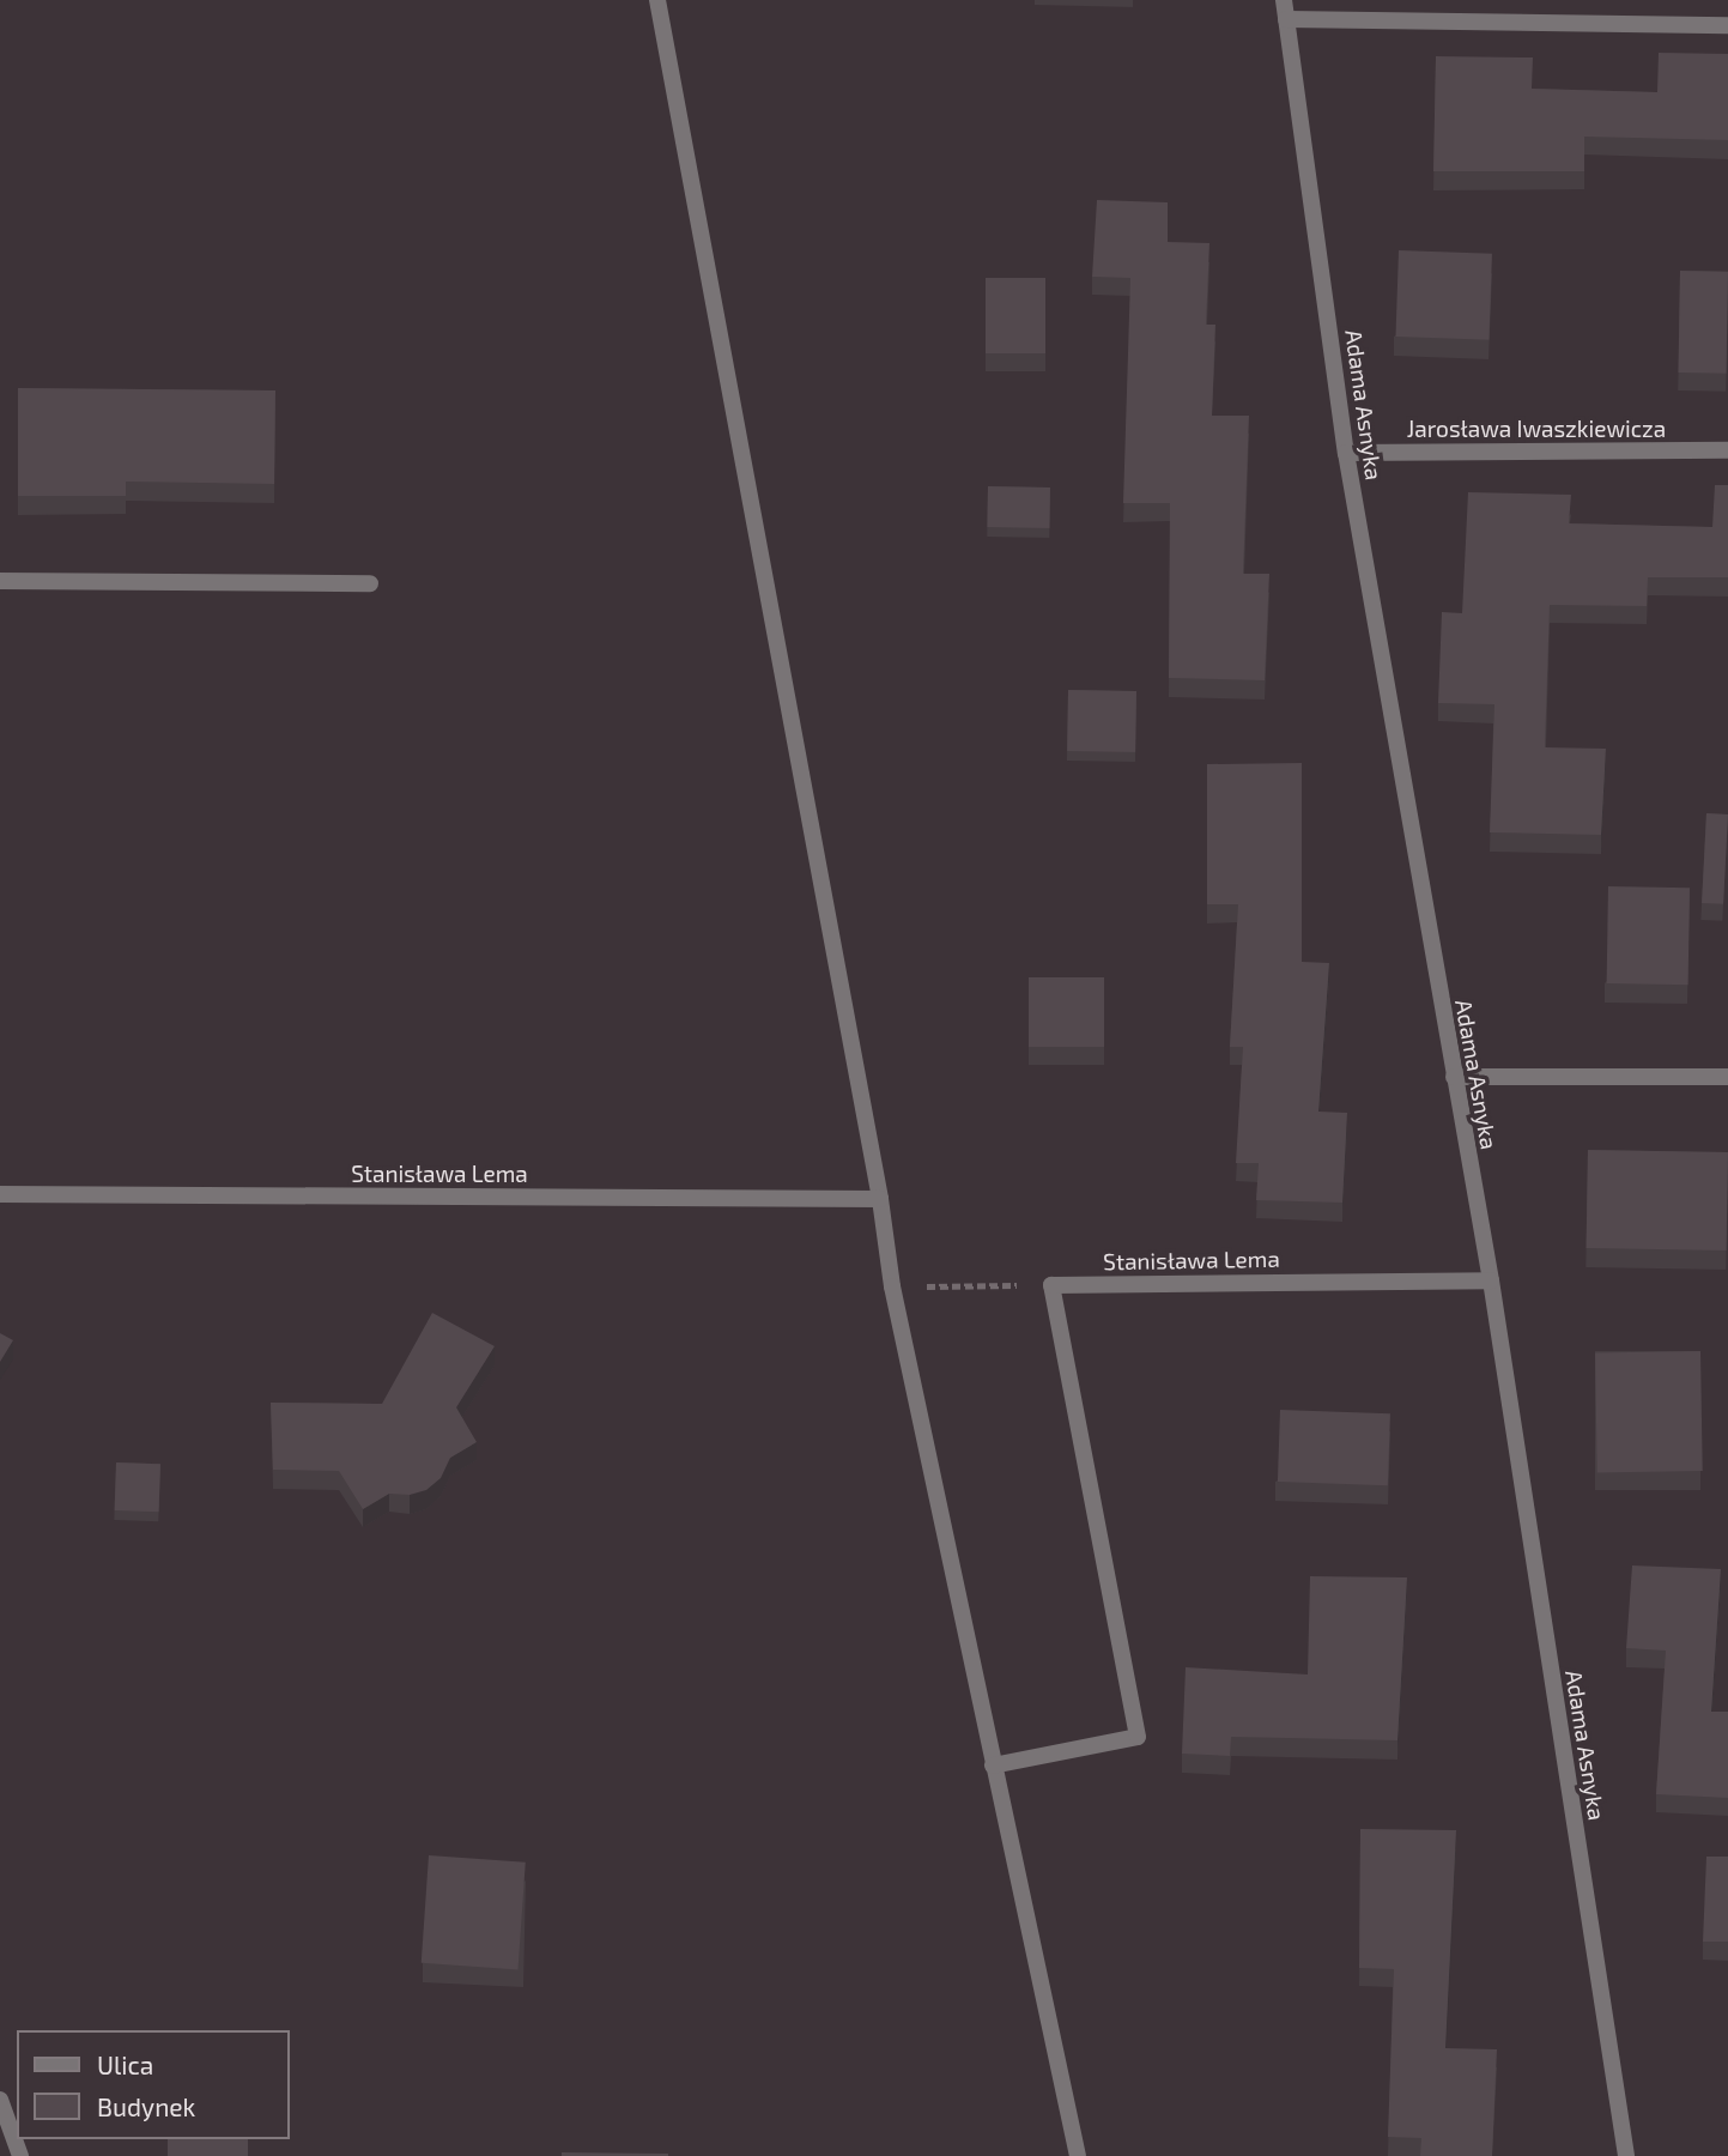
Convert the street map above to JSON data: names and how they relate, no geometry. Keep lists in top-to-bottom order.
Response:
{
  "streets": {
    "street": ["Adama Asnyka", "Jarosława Iwaszkiewicza", "Stanisława Lema"]
  },
  "crossings": [
    ["Adama Asnyka", "Jarosława Iwaszkiewicza"],
    ["Adama Asnyka", "Stanisława Lema"]
  ],
  "legend": ["Ulica", "Budynek"]
}
